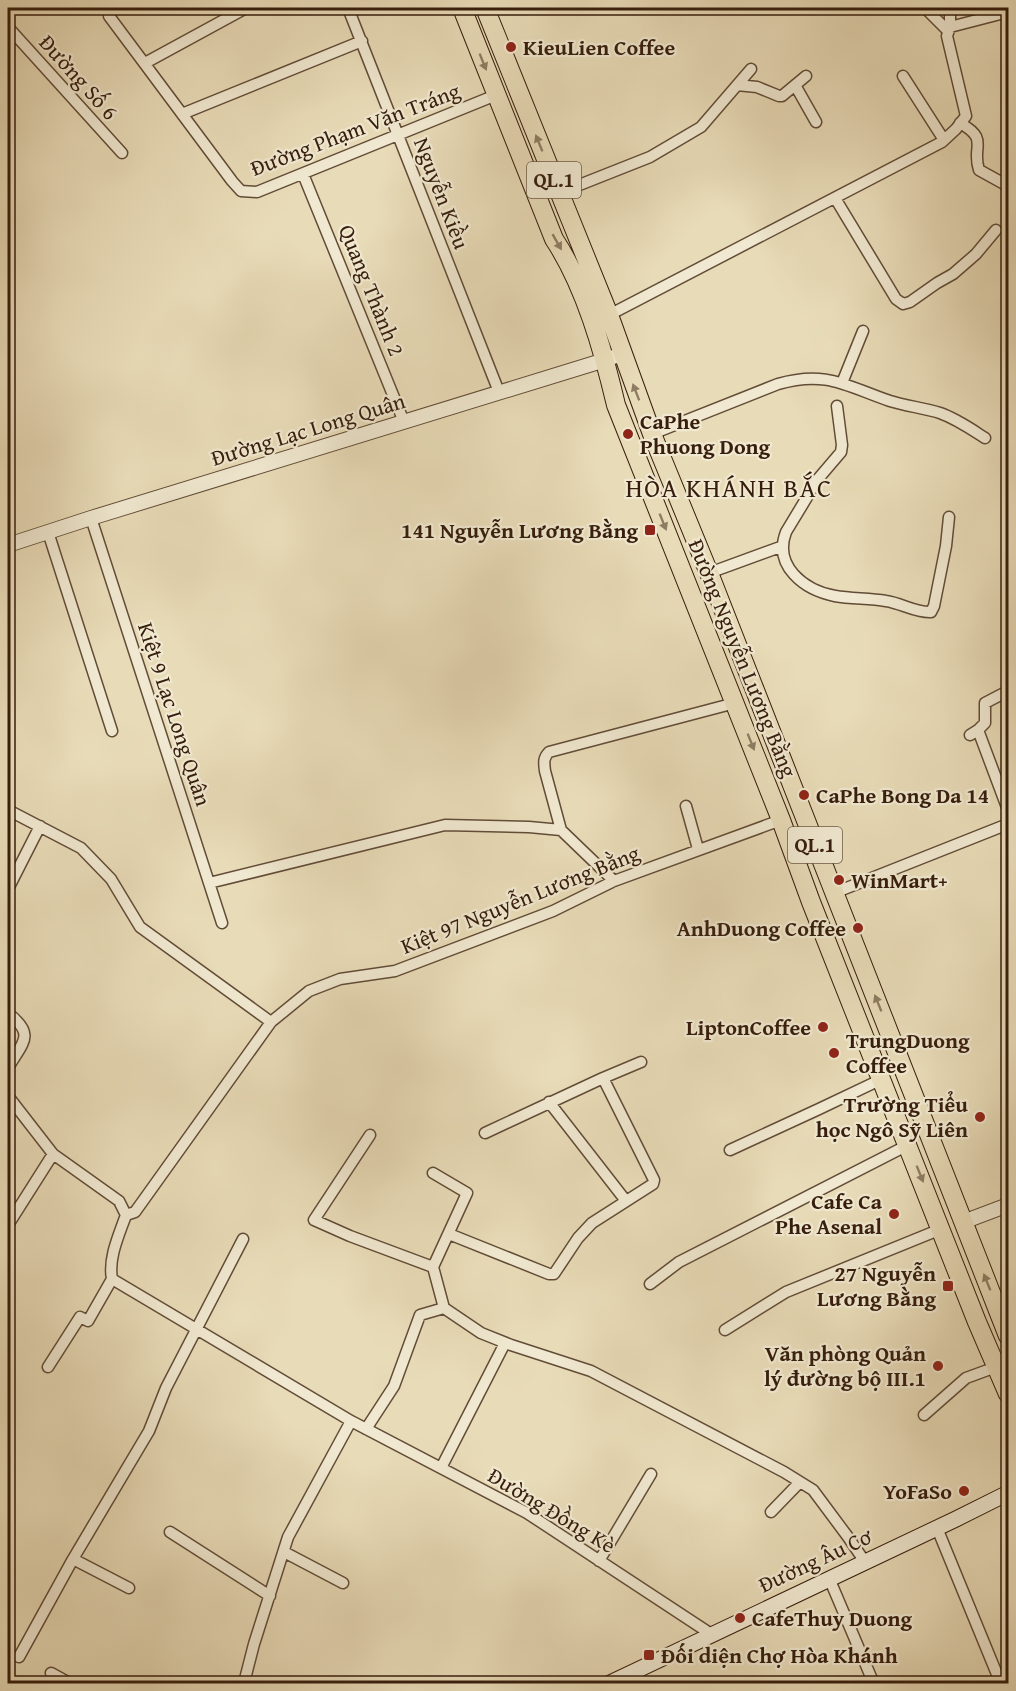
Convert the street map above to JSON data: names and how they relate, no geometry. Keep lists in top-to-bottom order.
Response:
{
  "streets": {
    "highway": ["QL.1", "Đường Nguyễn Lương Bằng"],
    "main road": ["Đường Âu Cơ"],
    "street": [
      "Đường Số 6",
      "Đường Phạm Văn Tráng",
      "Nguyễn Kiều",
      "Quang Thành 2",
      "Đường Lạc Long Quân",
      "Kiệt 9 Lạc Long Quân",
      "Kiệt 97 Nguyễn Lương Bằng",
      "Đường Đồng Kè"
    ]
  },
  "crossings": [
    ["Đường Phạm Văn Tráng", "Nguyễn Kiều"],
    ["Đường Phạm Văn Tráng", "Quang Thành 2"],
    ["Đường Phạm Văn Tráng", "Đường Nguyễn Lương Bằng"],
    ["Nguyễn Kiều", "Đường Lạc Long Quân"],
    ["Quang Thành 2", "Đường Lạc Long Quân"],
    ["Đường Lạc Long Quân", "Đường Nguyễn Lương Bằng"],
    ["Đường Lạc Long Quân", "Kiệt 9 Lạc Long Quân"],
    ["Đường Nguyễn Lương Bằng", "Kiệt 97 Nguyễn Lương Bằng"],
    ["Đường Đồng Kè", "Đường Âu Cơ"]
  ],
  "districts": ["HÒA KHÁNH BẮC"],
  "places": {
    "other": [
      "KieuLien Coffee",
      "CaPhe Phuong Dong",
      "CaPhe Bong Da 14",
      "WinMart+",
      "AnhDuong Coffee",
      "LiptonCoffee",
      "TrungDuong Coffee",
      "Trường Tiểu học Ngô Sỹ Liên",
      "Cafe Ca Phe Asenal",
      "Văn phòng Quản lý đường bộ III.1",
      "YoFaSo",
      "CafeThuy Duong"
    ],
    "transit": ["141 Nguyễn Lương Bằng", "27 Nguyễn Lương Bằng", "Đối diện Chợ Hòa Khánh"]
  }
}
